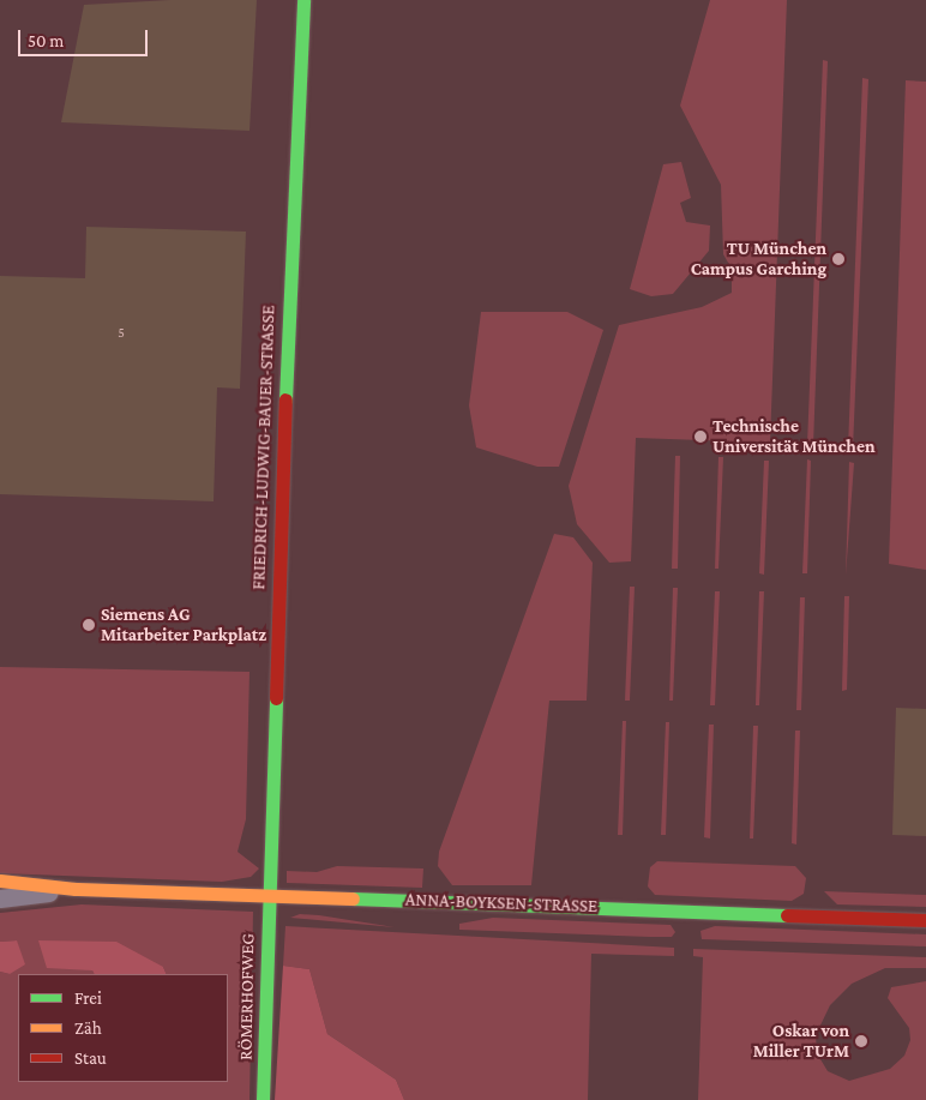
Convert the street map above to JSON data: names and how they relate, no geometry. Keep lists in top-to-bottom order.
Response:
{
  "streets": {
    "street": ["FRIEDRICH-LUDWIG-BAUER-STRASSE", "ANNA-BOYKSEN-STRASSE", "RÖMERHOFWEG"]
  },
  "crossings": [
    ["FRIEDRICH-LUDWIG-BAUER-STRASSE", "ANNA-BOYKSEN-STRASSE"],
    ["FRIEDRICH-LUDWIG-BAUER-STRASSE", "RÖMERHOFWEG"],
    ["ANNA-BOYKSEN-STRASSE", "RÖMERHOFWEG"]
  ],
  "places": [
    "TU München Campus Garching",
    "Technische Universität München",
    "Siemens AG Mitarbeiter Parkplatz",
    "Oskar von Miller TUrM"
  ],
  "house_numbers": ["5"],
  "legend": ["Frei", "Zäh", "Stau"],
  "scale_bar": "50 m"
}
